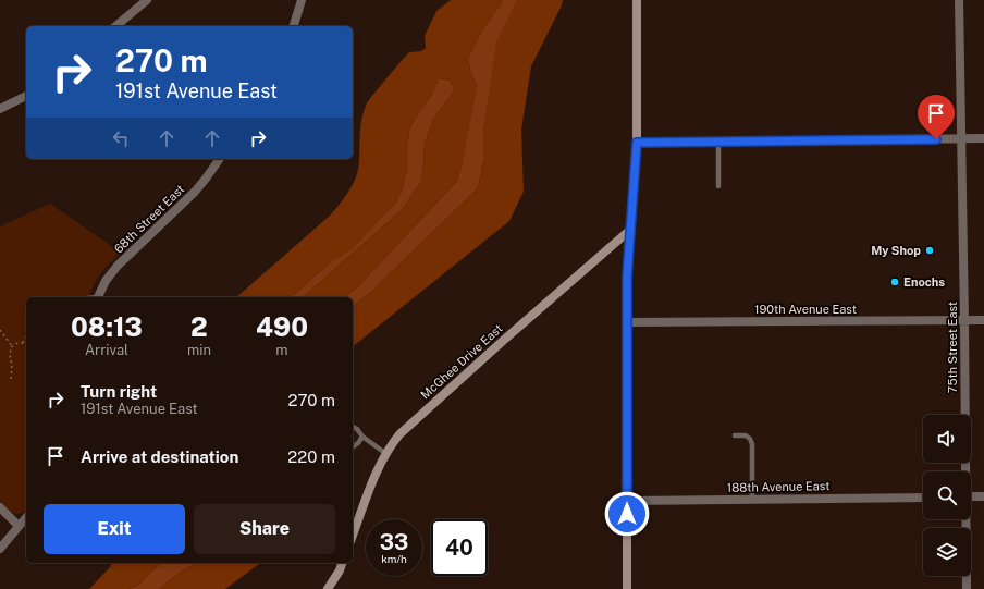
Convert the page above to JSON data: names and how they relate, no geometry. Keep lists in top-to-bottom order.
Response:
{
  "streets": {
    "street": [
      "68th Street East",
      "190th Avenue East",
      "75th Street East",
      "McGhee Drive East",
      "188th Avenue East"
    ]
  },
  "crossings": [
    ["190th Avenue East", "75th Street East"]
  ],
  "places": ["My Shop", "Enochs"],
  "page": {
    "turn": ["270 m", "191st Avenue East"],
    "eta": [
      "08:13",
      "Arrival",
      "2",
      "min",
      "490",
      "m"
    ],
    "list": [
      {
        "name": "Turn right",
        "note": "191st Avenue East",
        "value": "270 m"
      },
      {
        "name": "Arrive at destination",
        "value": "220 m"
      }
    ],
    "buttons": ["Exit", "Share"],
    "speed": "33 km/h",
    "limit": "40"
  }
}
